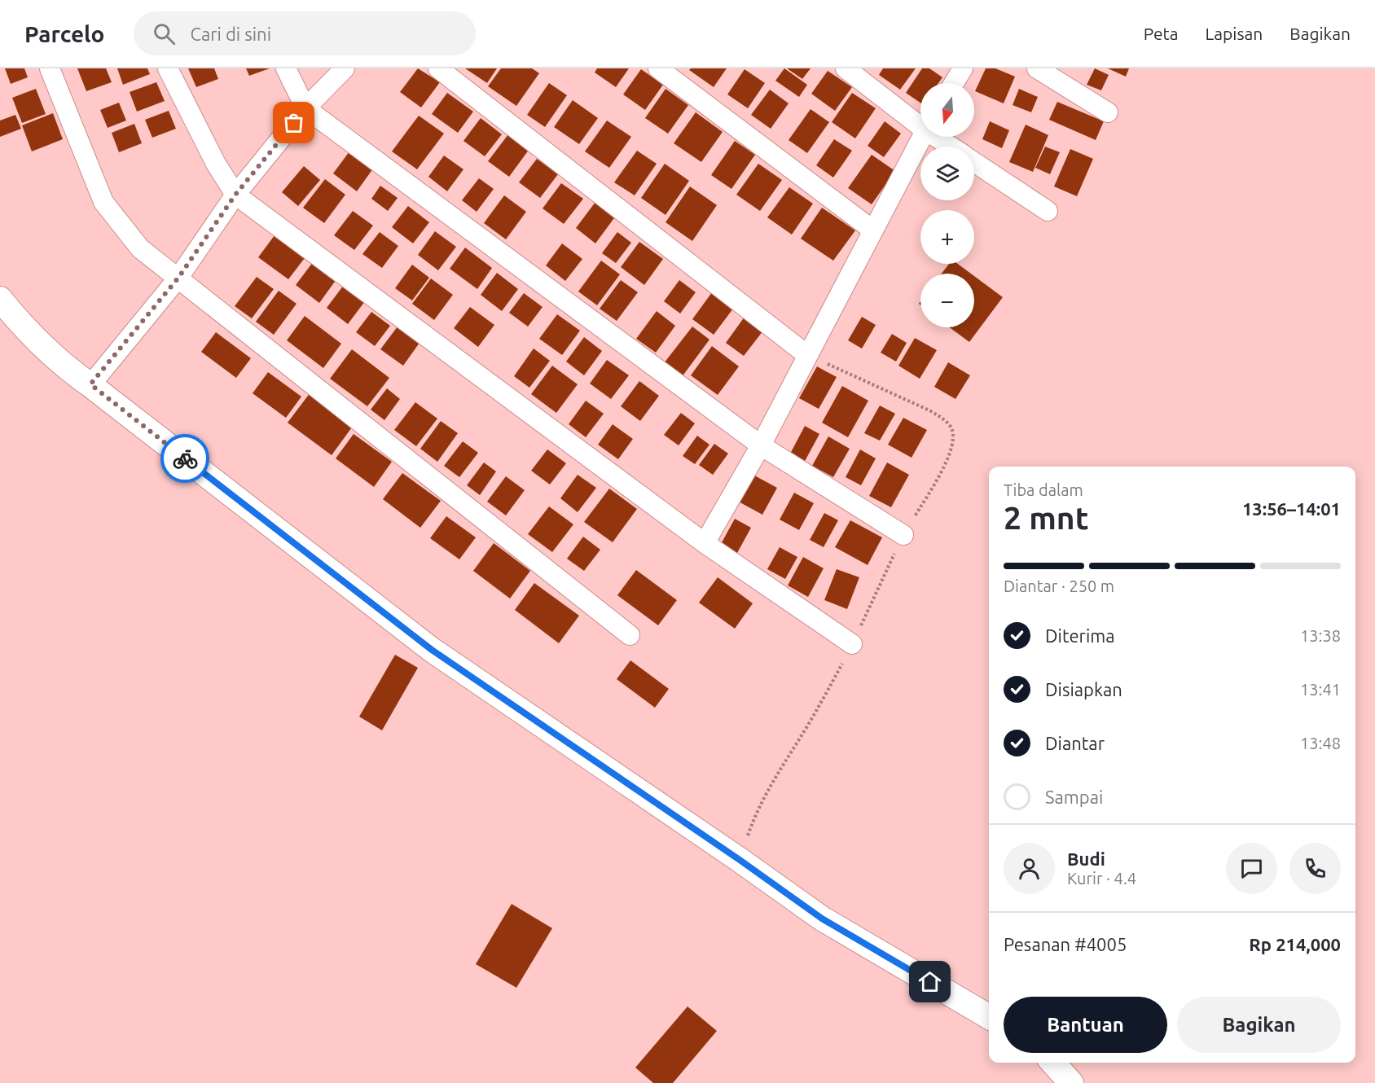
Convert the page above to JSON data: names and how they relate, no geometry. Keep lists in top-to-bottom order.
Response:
{
  "north": "bottom",
  "page": {
    "header": "Parcelo",
    "search": "Cari di sini",
    "nav": ["Peta", "Lapisan", "Bagikan"],
    "map_buttons": ["+", "−"],
    "heading": ["2 mnt", "Tiba dalam", "13:56–14:01"],
    "panel": [
      "Budi",
      "Kurir · 4.4",
      "Pesanan #4005",
      "Rp 214,000"
    ],
    "bar": "Diantar · 250 m",
    "list": [
      ["Diterima", "13:38"],
      ["Disiapkan", "13:41"],
      ["Diantar", "13:48"],
      "Sampai"
    ],
    "buttons": ["Bantuan", "Bagikan"]
  }
}
